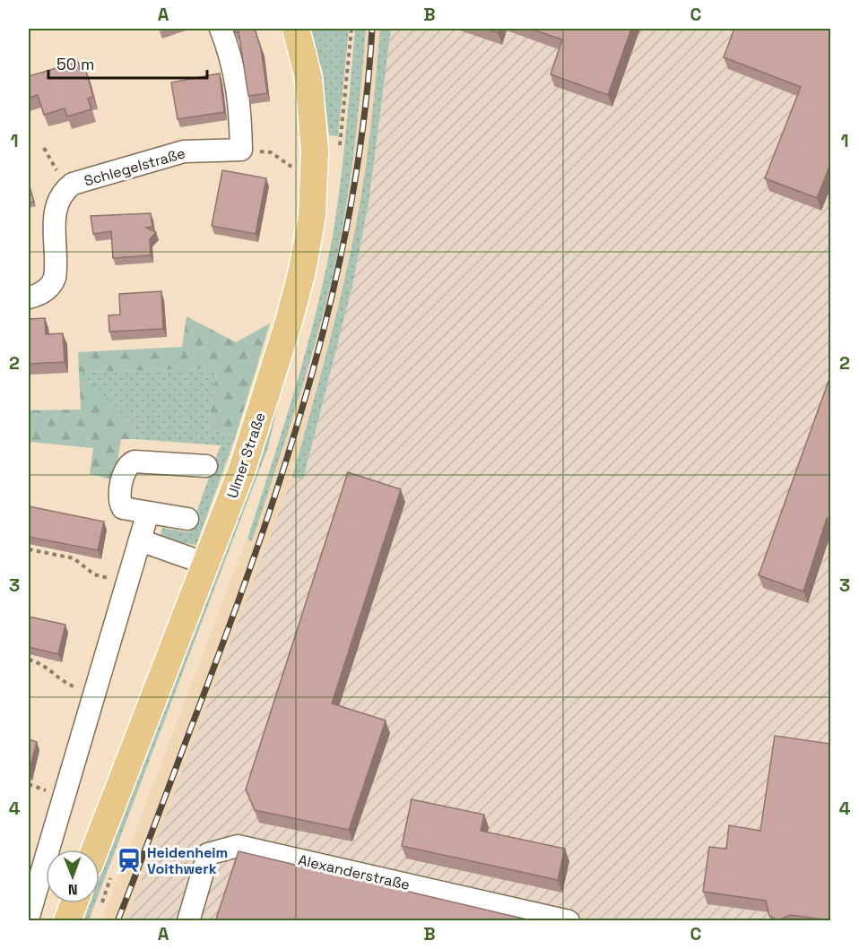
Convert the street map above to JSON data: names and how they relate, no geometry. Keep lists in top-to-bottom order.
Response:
{
  "streets": {
    "main road": ["Ulmer Straße"],
    "street": ["Schlegelstraße", "Alexanderstraße"]
  },
  "places": {
    "station": ["Heidenheim Voithwerk"]
  },
  "scale_bar": "50 m",
  "north": "bottom",
  "grid": {
    "columns": ["A", "B", "C"],
    "rows": [
      "1",
      "2",
      "3",
      "4"
    ]
  }
}
